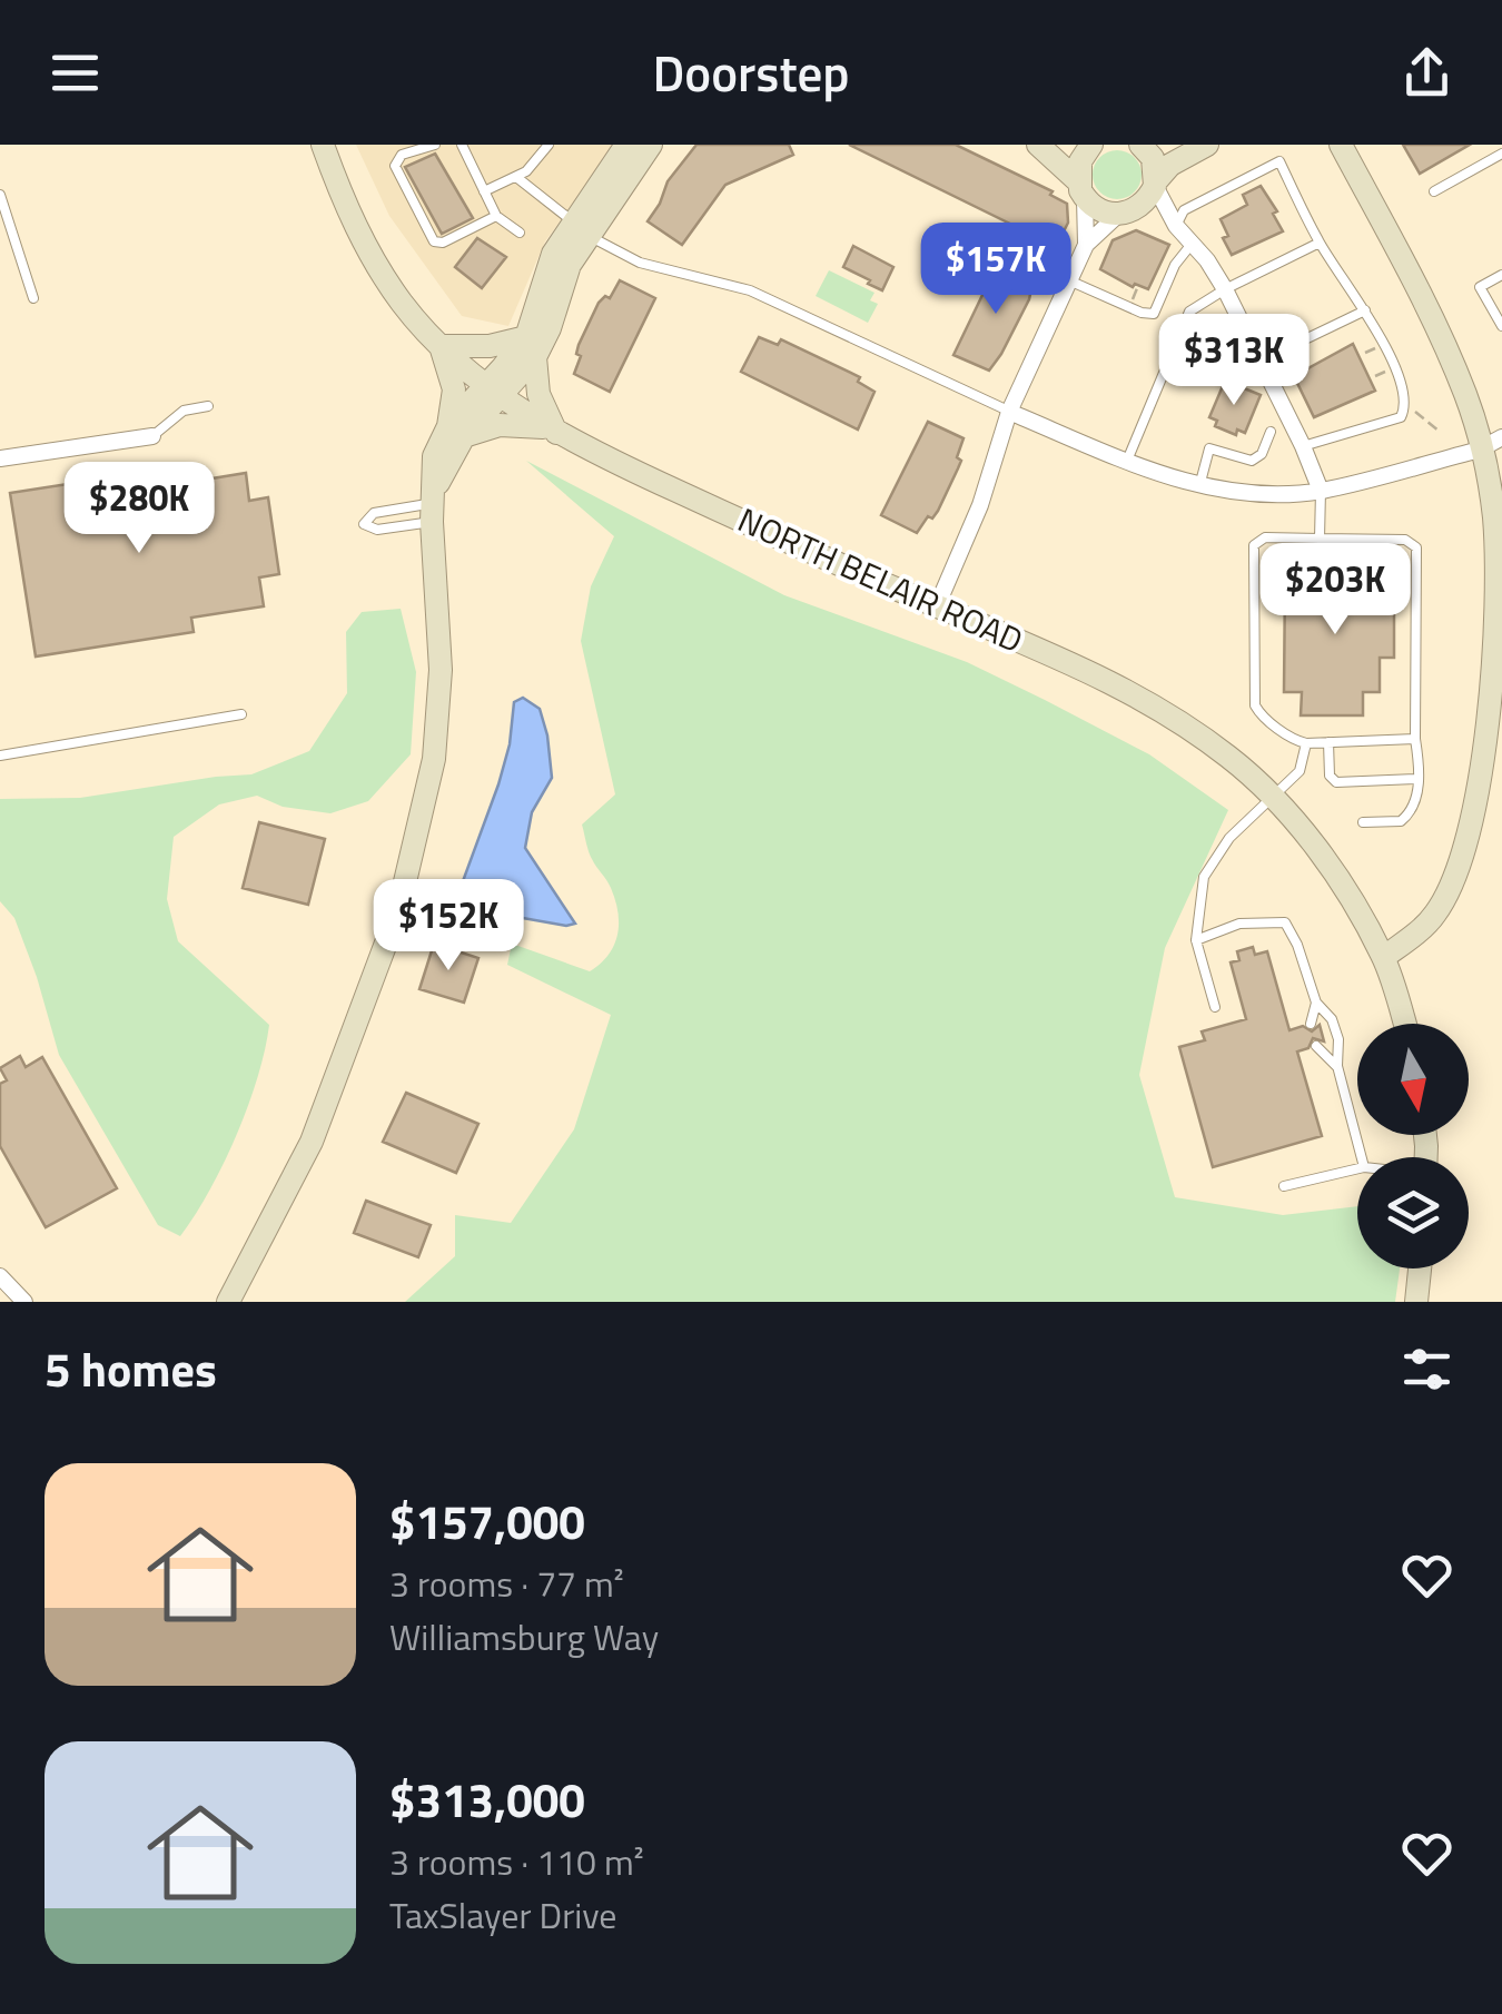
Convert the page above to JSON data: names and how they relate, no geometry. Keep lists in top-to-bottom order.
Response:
{
  "streets": {
    "street": ["NORTH BELAIR ROAD"]
  },
  "north": "bottom",
  "page": {
    "header": "Doorstep",
    "price": [
      "$157K",
      "$313K",
      "$280K",
      "$203K",
      "$152K"
    ],
    "heading": "5 homes",
    "list": [
      {
        "name": "$157,000",
        "note": "3 rooms · 77 m² · Williamsburg Way"
      },
      {
        "name": "$313,000",
        "note": "3 rooms · 110 m² · TaxSlayer Drive"
      }
    ]
  }
}
